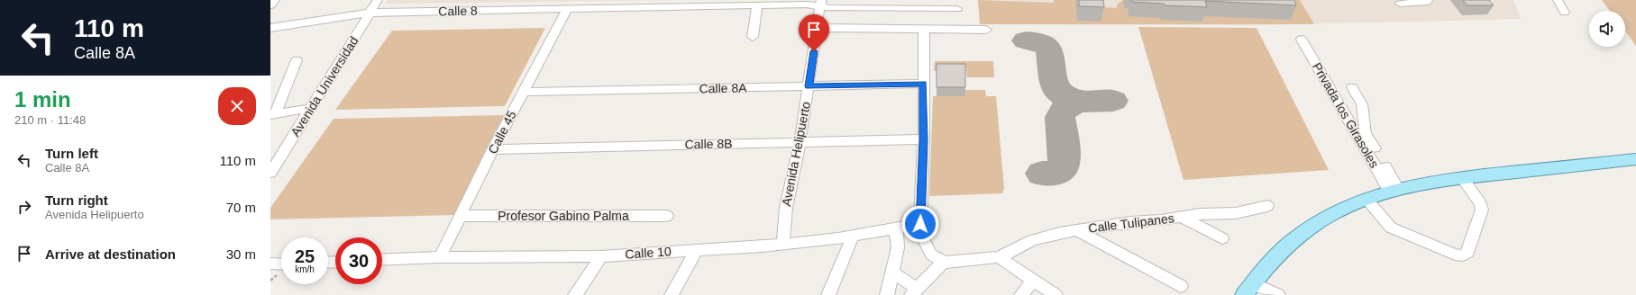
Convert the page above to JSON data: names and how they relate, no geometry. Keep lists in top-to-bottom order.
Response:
{
  "streets": {
    "street": [
      "Calle 8",
      "Avenida Universidad",
      "Calle 8A",
      "Privada los Girasoles",
      "Calle 45",
      "Calle 8B",
      "Avenida Helipuerto",
      "Profesor Gabino Palma",
      "Calle Tulipanes",
      "Calle 10"
    ]
  },
  "crossings": [
    ["Calle 8", "Avenida Universidad"],
    ["Calle 8", "Calle 45"],
    ["Calle 8", "Avenida Helipuerto"],
    ["Calle 8A", "Calle 45"],
    ["Calle 8A", "Avenida Helipuerto"],
    ["Calle 45", "Calle 8B"],
    ["Calle 45", "Profesor Gabino Palma"],
    ["Calle 45", "Calle 10"],
    ["Calle 8B", "Avenida Helipuerto"],
    ["Avenida Helipuerto", "Calle 10"]
  ],
  "page": {
    "turn": ["110 m", "Calle 8A"],
    "heading": ["1 min", "210 m · 11:48"],
    "list": [
      {
        "name": "Turn left",
        "note": "Calle 8A",
        "value": "110 m"
      },
      {
        "name": "Turn right",
        "note": "Avenida Helipuerto",
        "value": "70 m"
      },
      {
        "name": "Arrive at destination",
        "value": "30 m"
      }
    ],
    "speed": "25 km/h",
    "limit": "30"
  }
}
